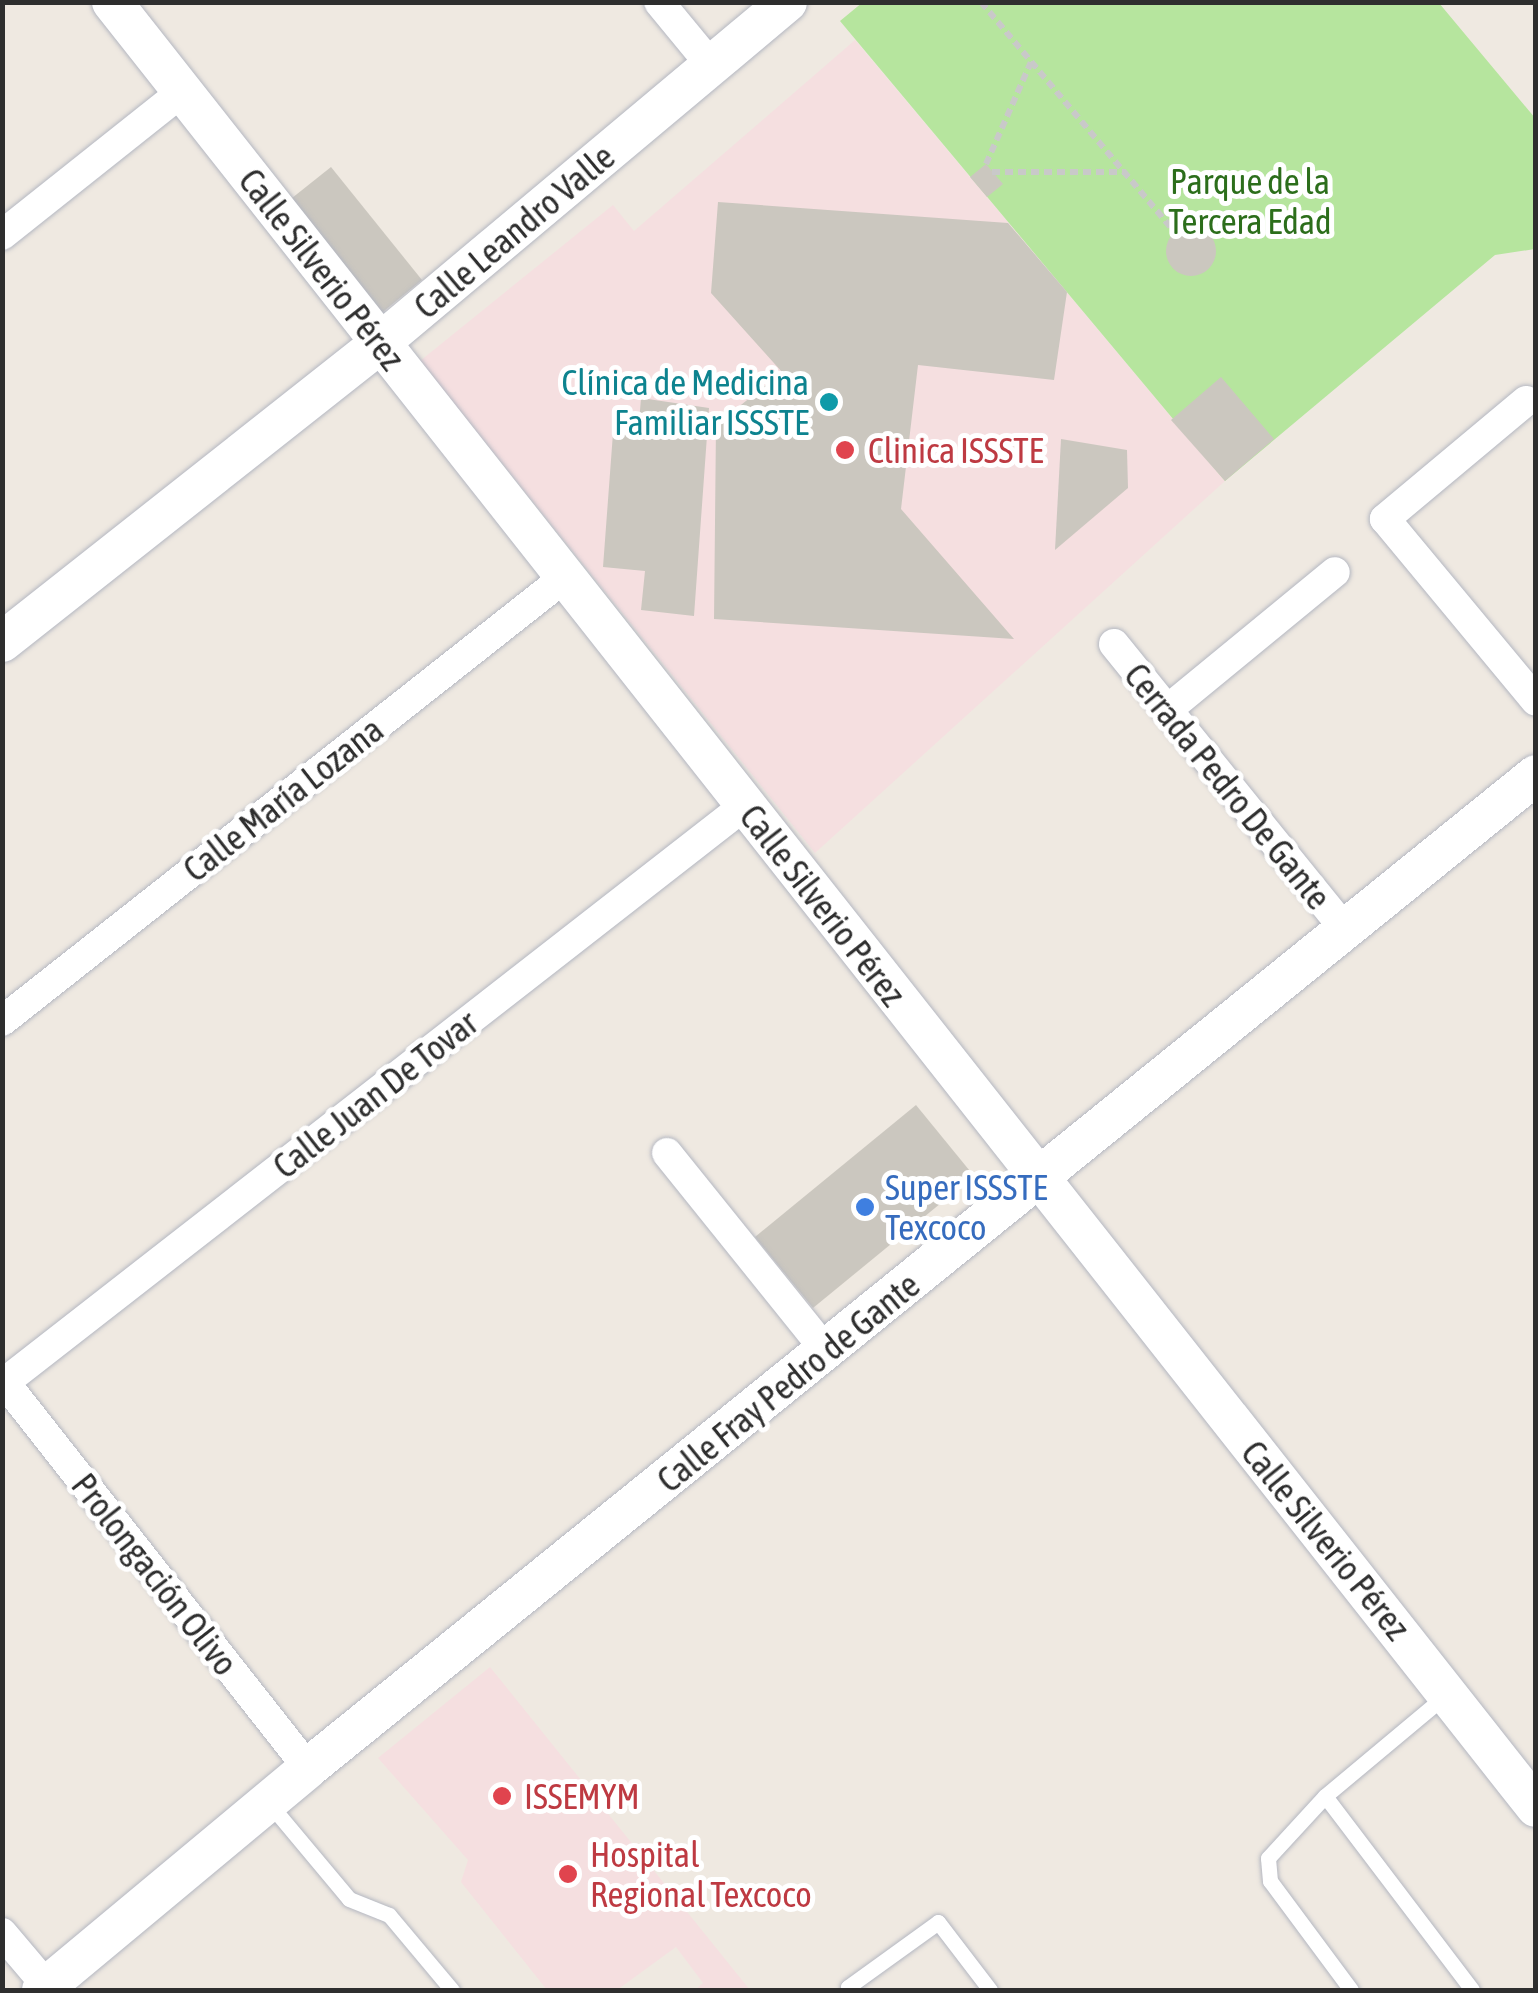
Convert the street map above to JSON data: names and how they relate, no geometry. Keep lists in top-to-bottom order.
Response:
{
  "streets": {
    "main road": ["Calle Leandro Valle", "Calle Silverio Pérez", "Calle Fray Pedro de Gante"],
    "street": [
      "Cerrada Pedro De Gante",
      "Calle María Lozana",
      "Calle Juan De Tovar",
      "Prolongación Olivo"
    ]
  },
  "crossings": [
    ["Calle Leandro Valle", "Calle Silverio Pérez"],
    ["Calle Silverio Pérez", "Calle María Lozana"],
    ["Calle Silverio Pérez", "Calle Juan De Tovar"],
    ["Calle Silverio Pérez", "Calle Fray Pedro de Gante"],
    ["Cerrada Pedro De Gante", "Calle Fray Pedro de Gante"],
    ["Calle Juan De Tovar", "Prolongación Olivo"],
    ["Calle Fray Pedro de Gante", "Prolongación Olivo"]
  ],
  "parks": ["Parque de la Tercera Edad"],
  "places": [
    "Clínica de Medicina Familiar ISSSTE",
    "Clinica ISSSTE",
    "Super ISSSTE Texcoco",
    "ISSEMYM",
    "Hospital Regional Texcoco"
  ]
}
